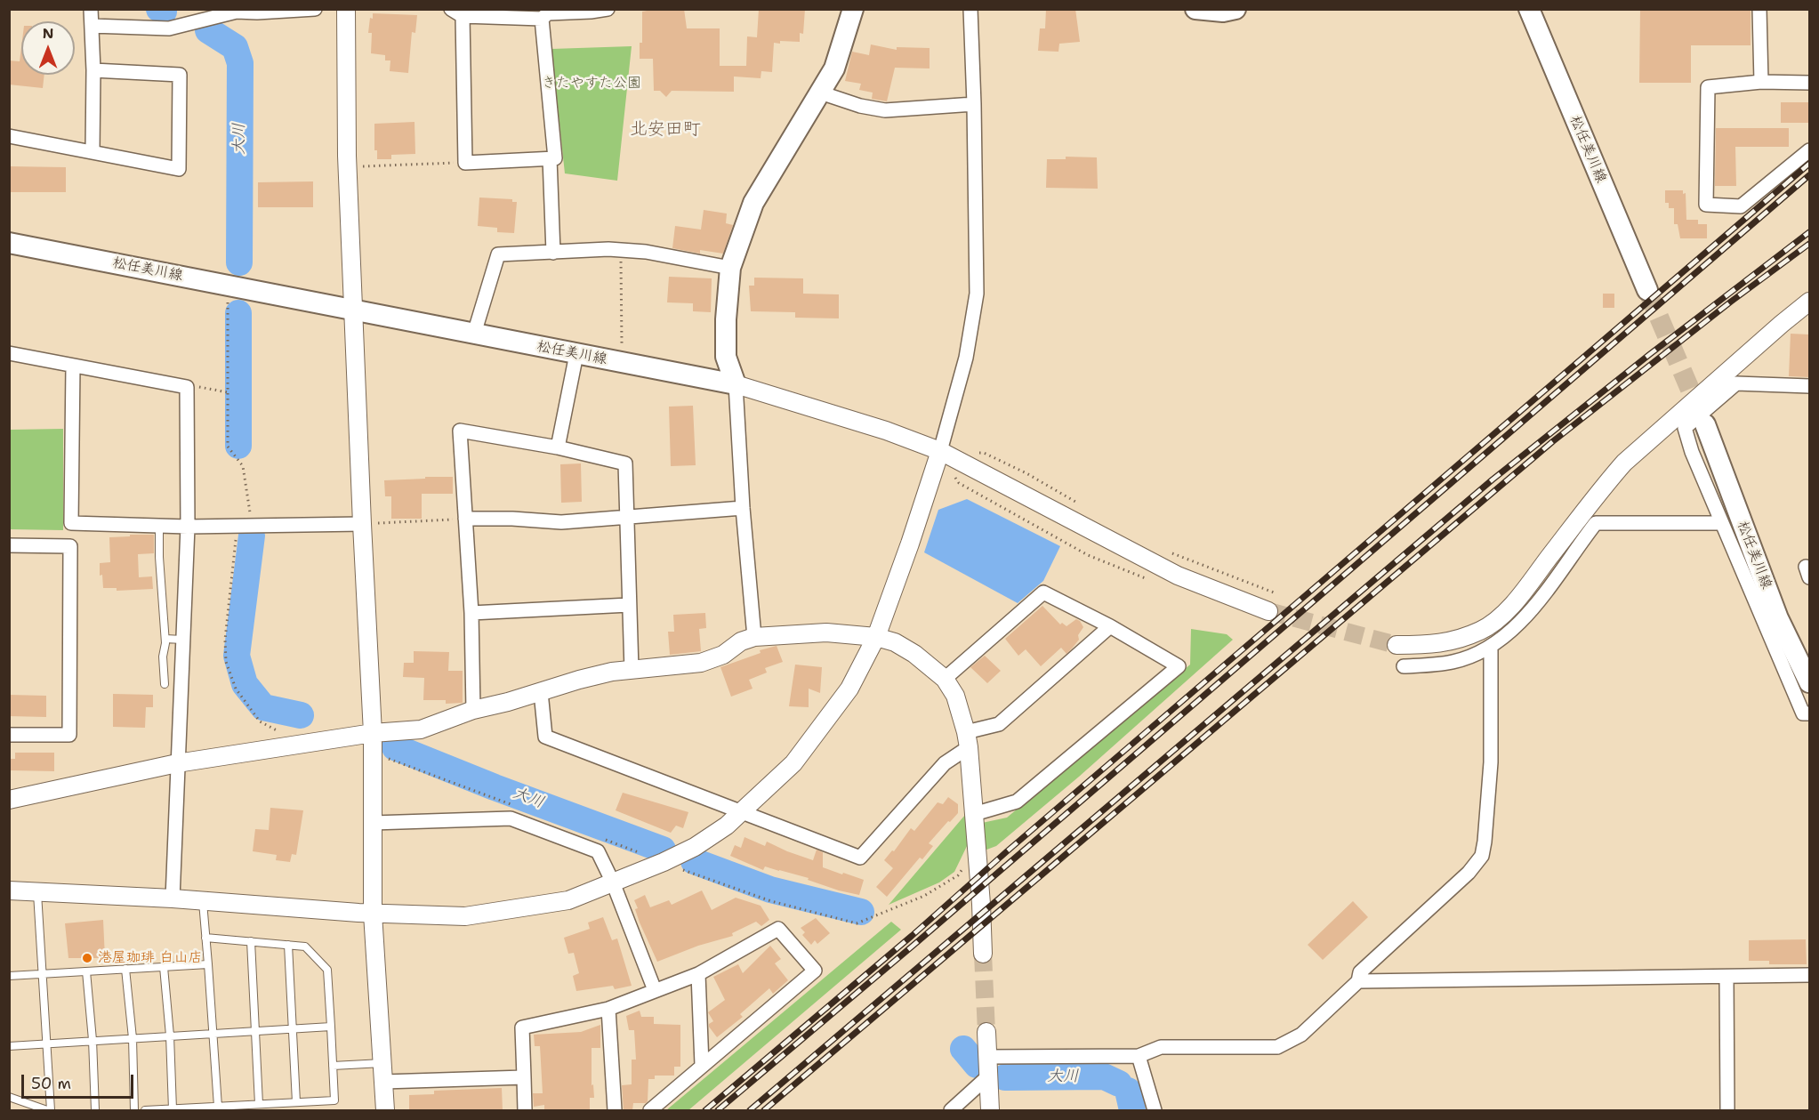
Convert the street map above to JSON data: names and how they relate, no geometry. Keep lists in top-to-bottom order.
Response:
{
  "streets": {
    "main road": ["松任美川線"]
  },
  "districts": ["北安田町"],
  "water": ["大川"],
  "parks": ["きたやすた公園"],
  "places": ["港屋珈琲 白山店"],
  "scale_bar": "50 m",
  "north": "top"
}
